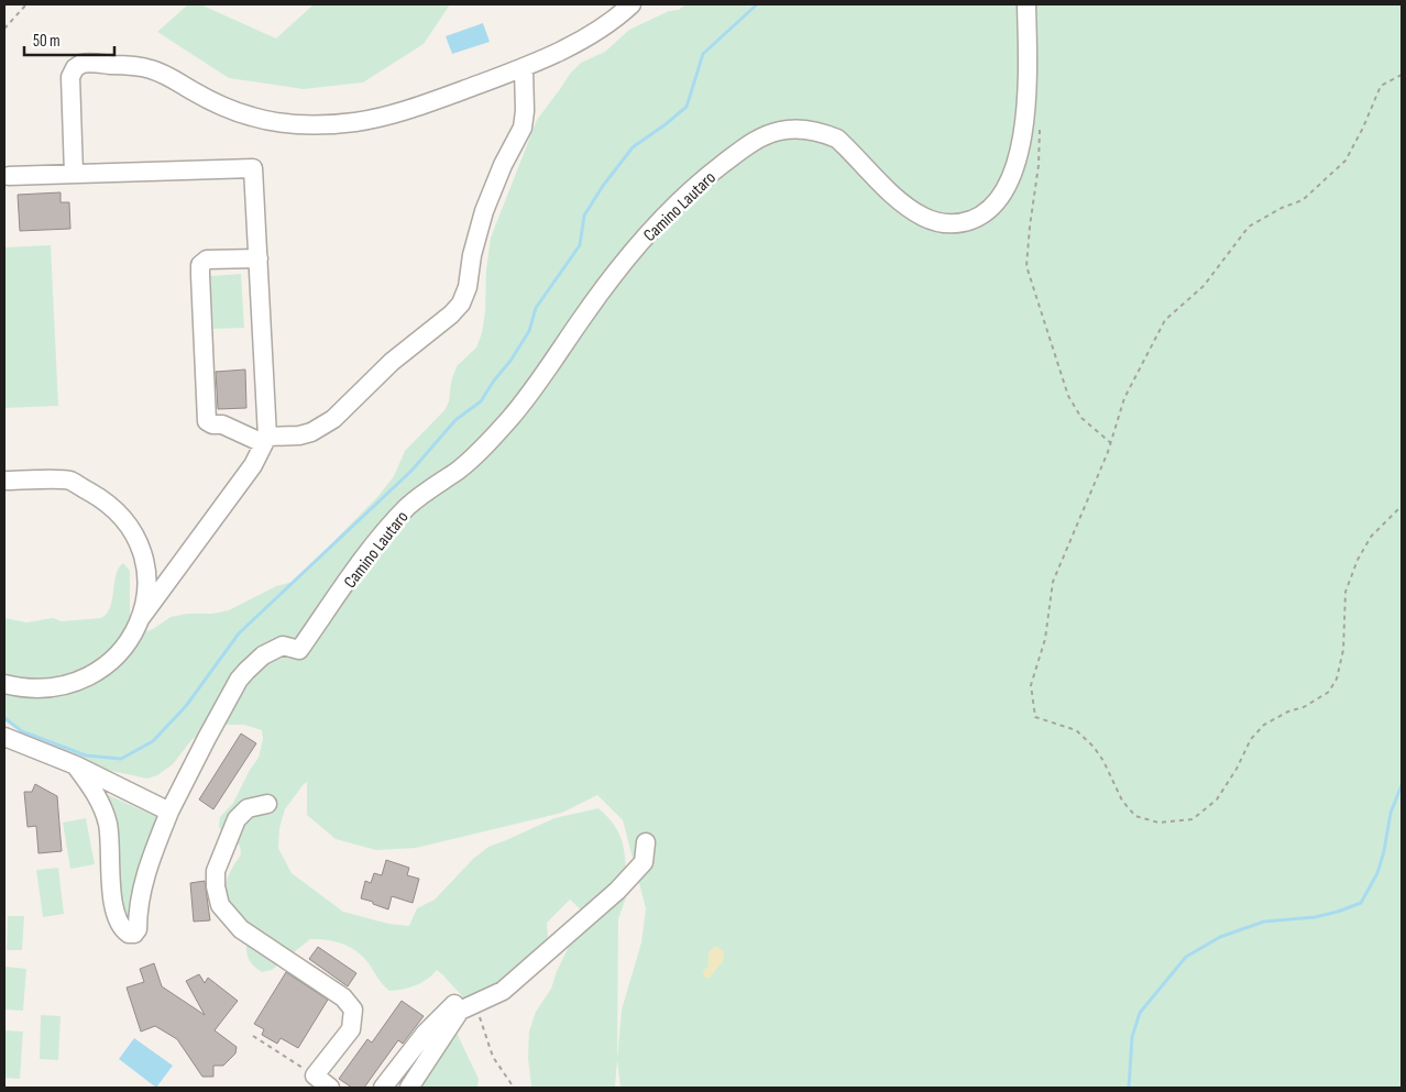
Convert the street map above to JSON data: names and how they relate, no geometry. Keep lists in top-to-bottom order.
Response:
{
  "streets": {
    "lane": ["Camino Lautaro"]
  },
  "scale_bar": "50 m"
}
